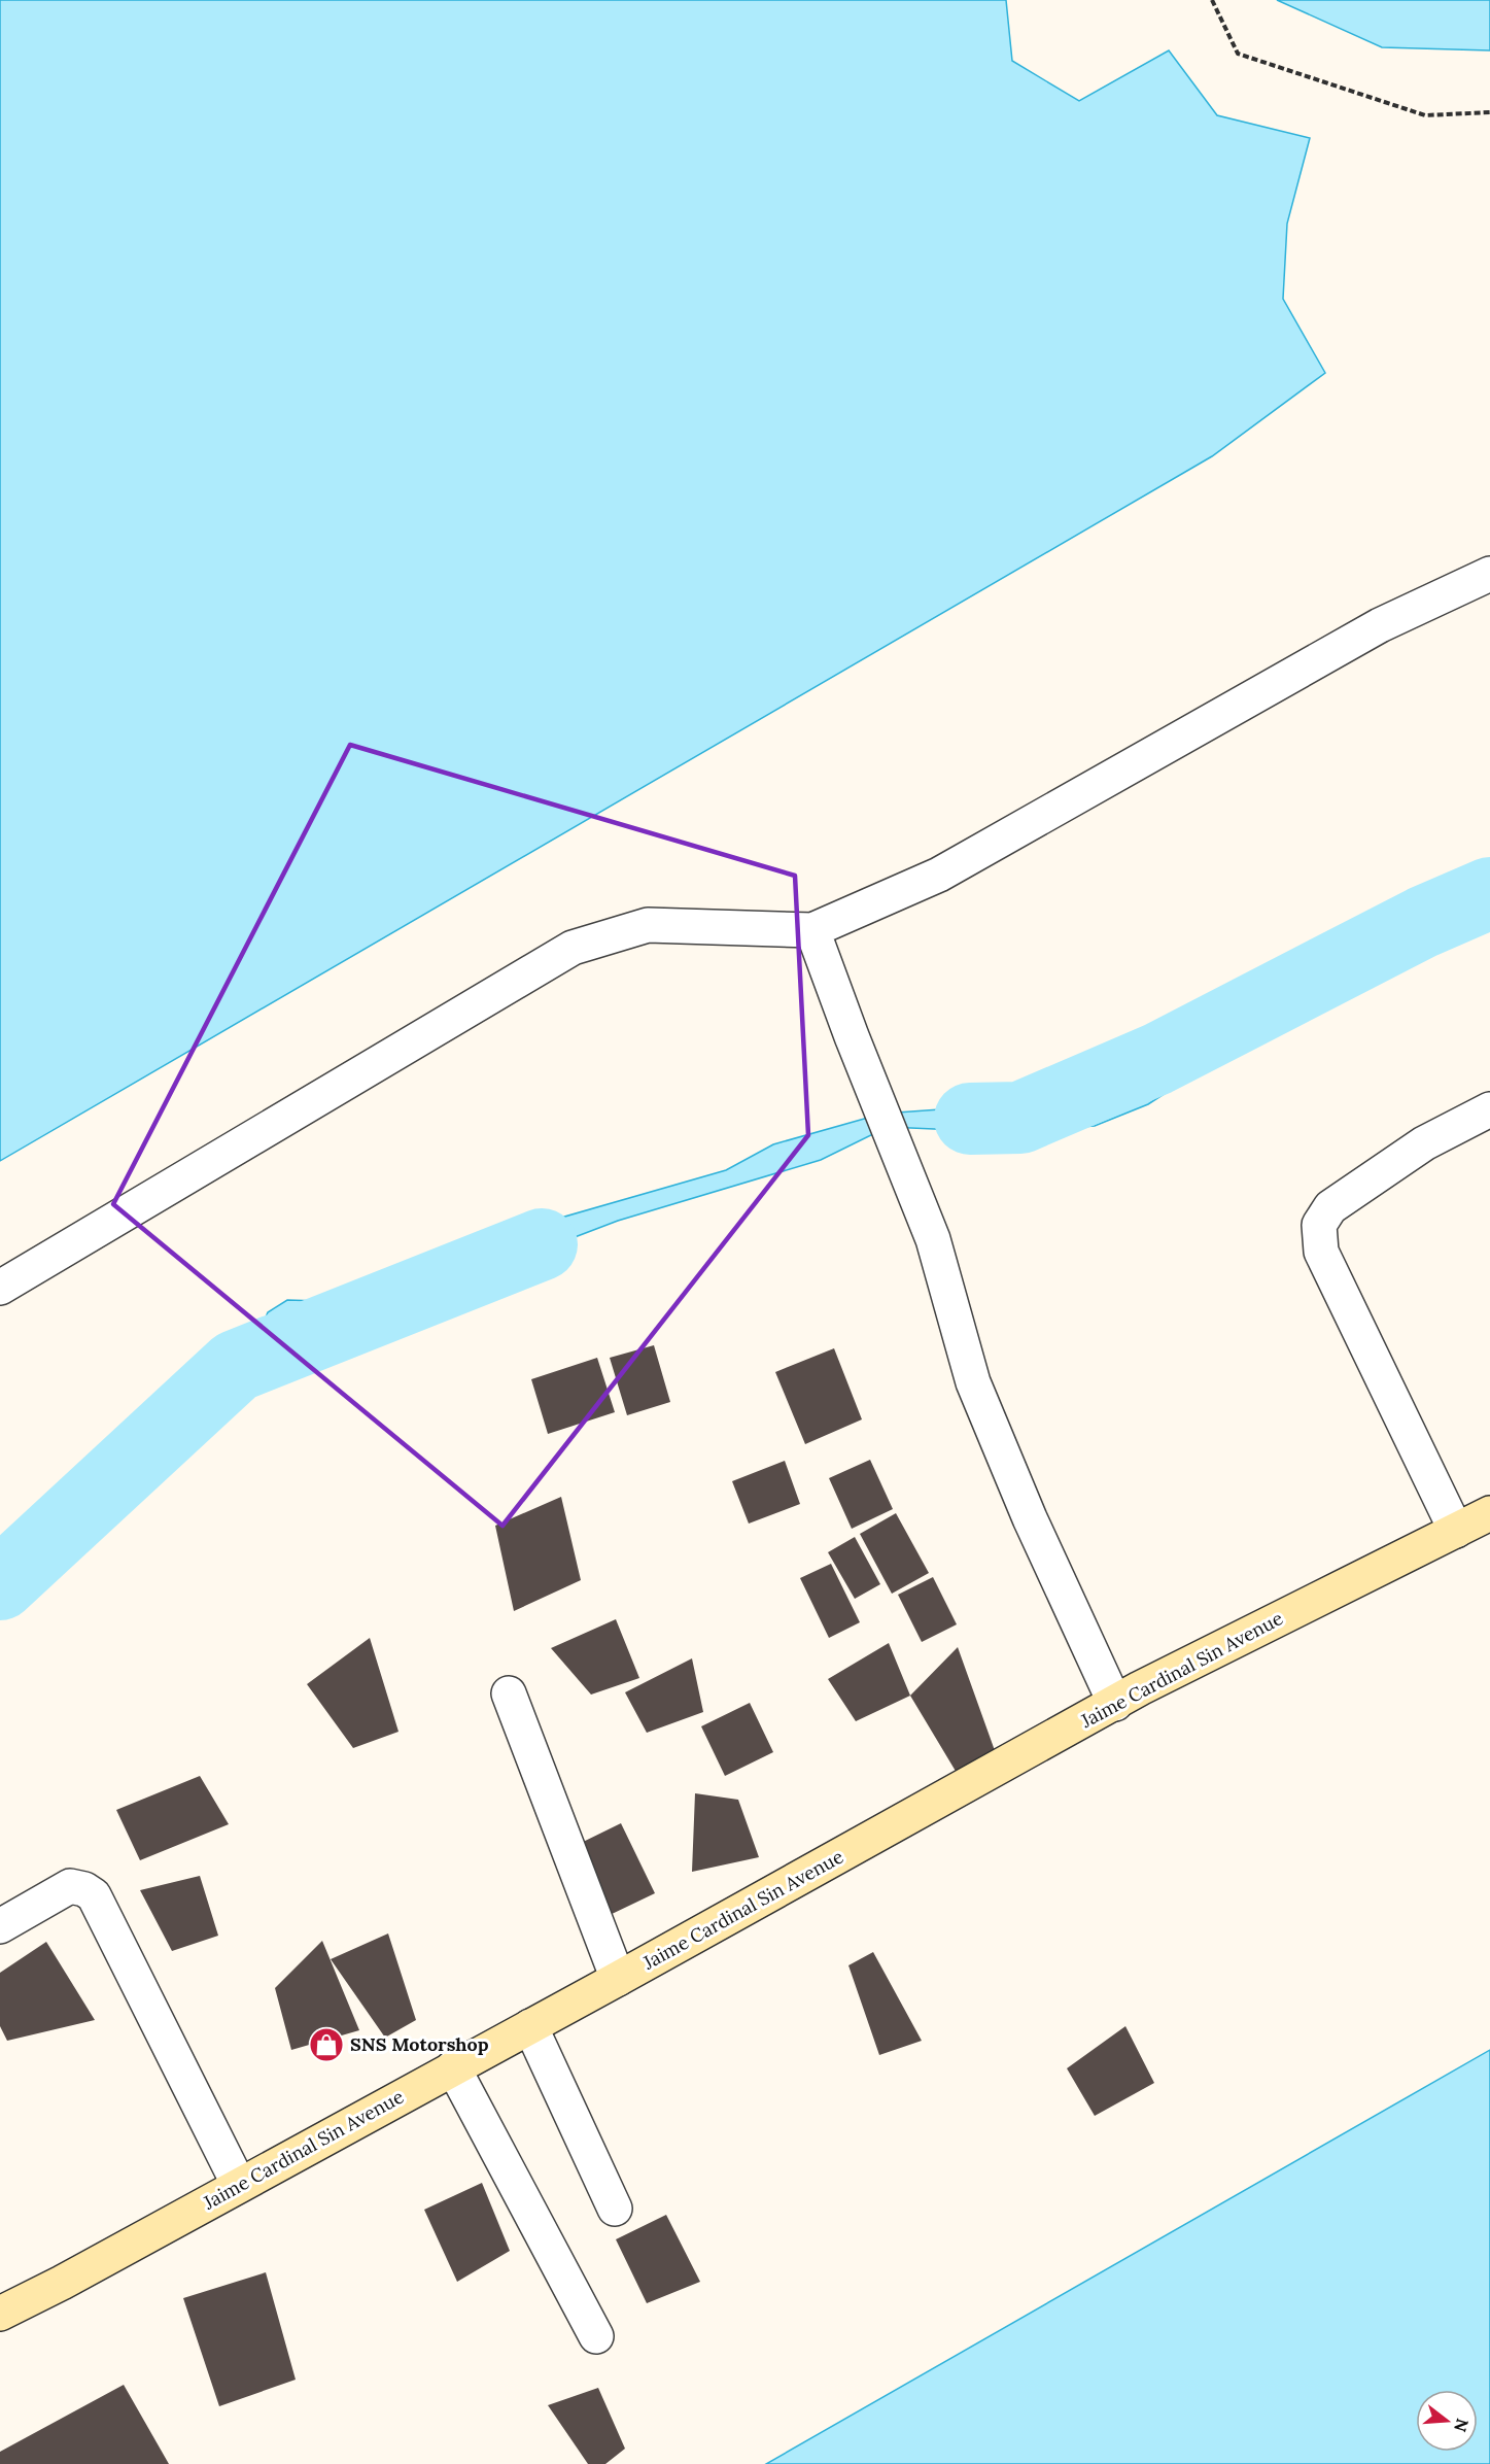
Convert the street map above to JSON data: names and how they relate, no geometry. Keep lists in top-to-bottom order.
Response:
{
  "streets": {
    "main road": ["Jaime Cardinal Sin Avenue"]
  },
  "places": {
    "shop": ["SNS Motorshop"]
  },
  "north": "right"
}
